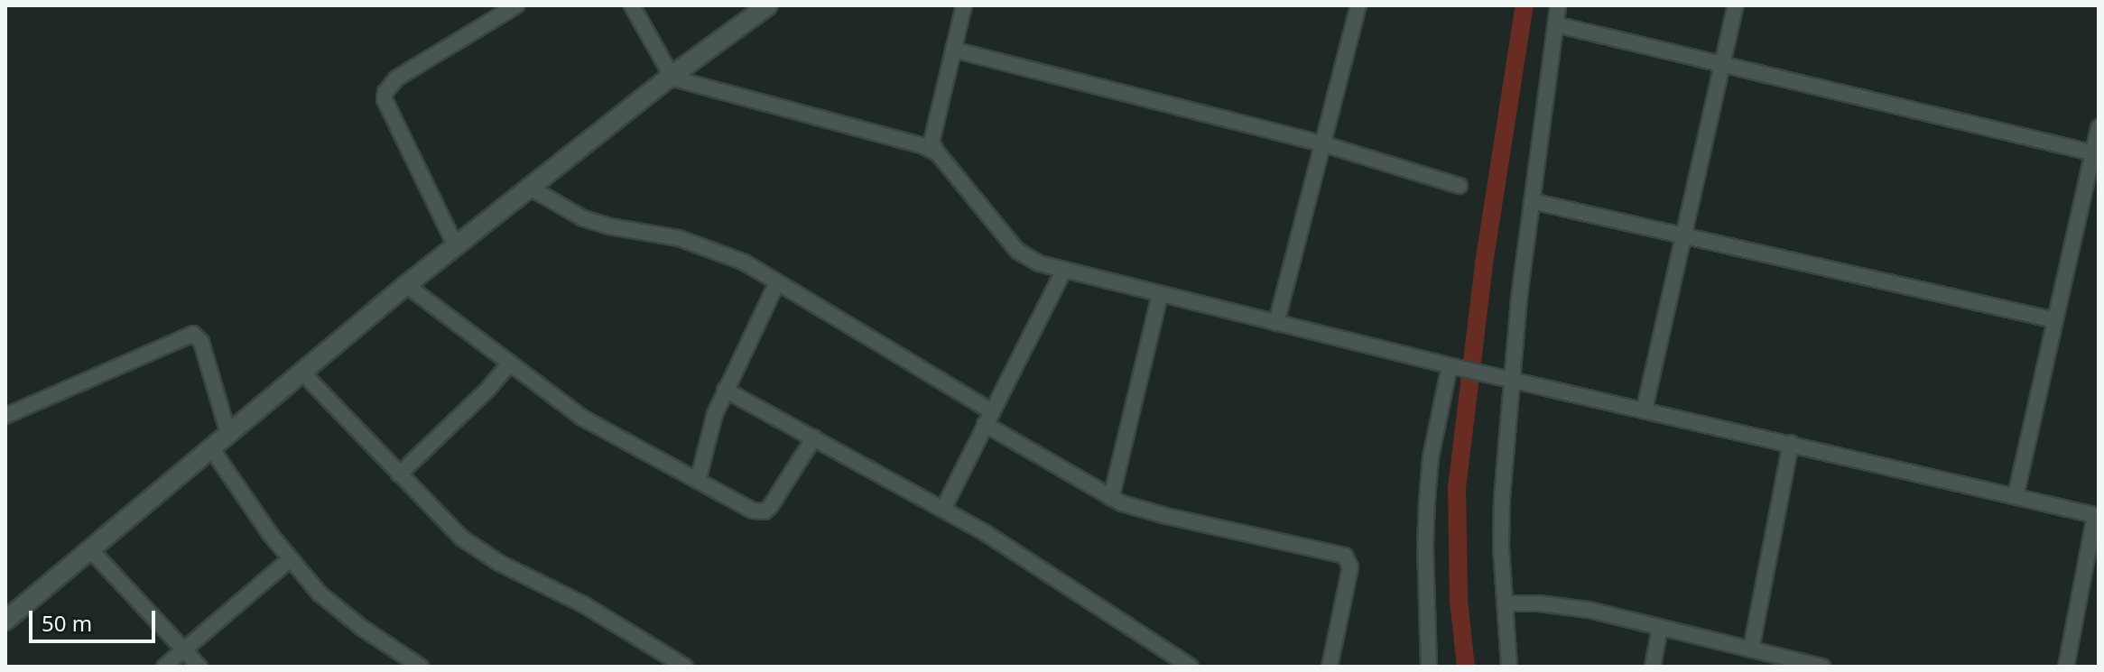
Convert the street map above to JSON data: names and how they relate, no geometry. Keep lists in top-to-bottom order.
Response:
{
  "scale_bar": "50 m"
}
